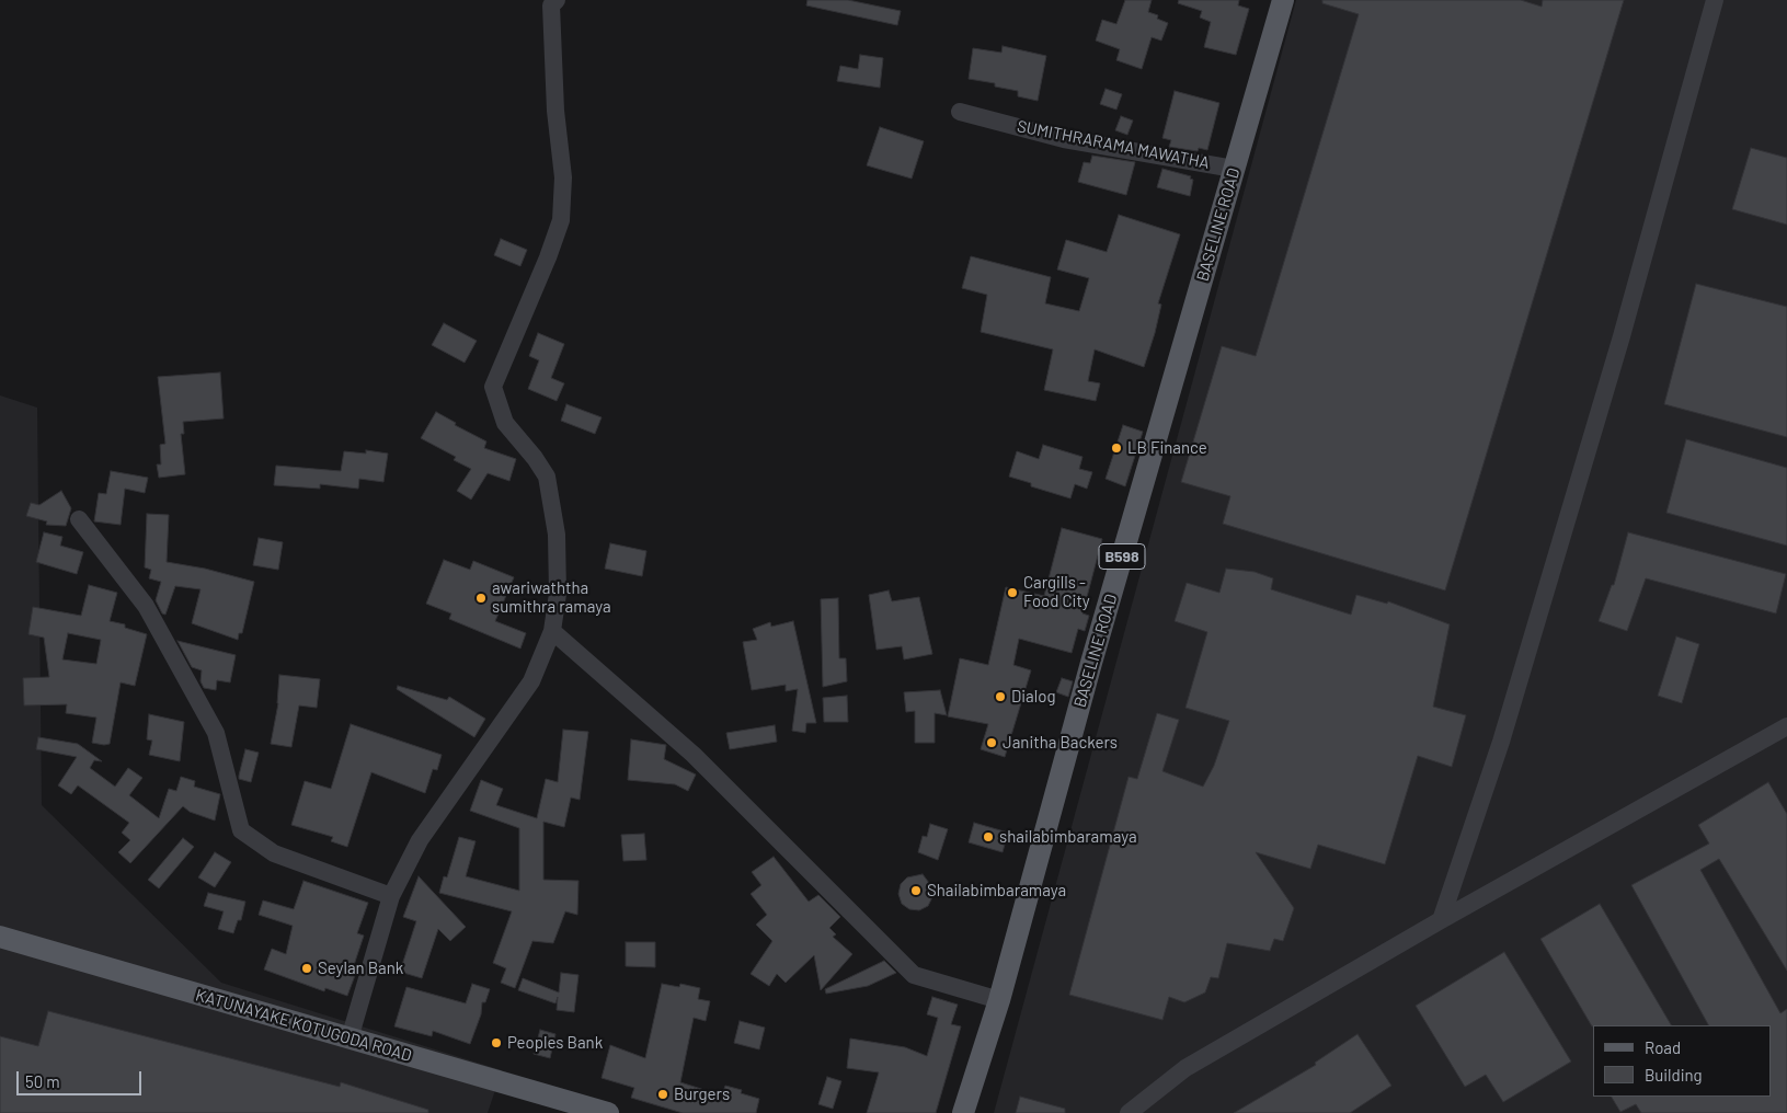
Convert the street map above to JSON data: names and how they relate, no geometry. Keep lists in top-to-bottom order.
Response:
{
  "streets": {
    "main road": ["BASELINE ROAD", "B598", "KATUNAYAKE KOTUGODA ROAD"],
    "street": ["SUMITHRARAMA MAWATHA"]
  },
  "crossings": [
    ["SUMITHRARAMA MAWATHA", "BASELINE ROAD"]
  ],
  "places": [
    "LB Finance",
    "Cargills - Food City",
    "awariwaththa sumithra ramaya",
    "Dialog",
    "Janitha Backers",
    "shailabimbaramaya",
    "Shailabimbaramaya",
    "Seylan Bank",
    "Peoples Bank",
    "Burgers"
  ],
  "legend": ["Road", "Building"],
  "scale_bar": "50 m"
}
